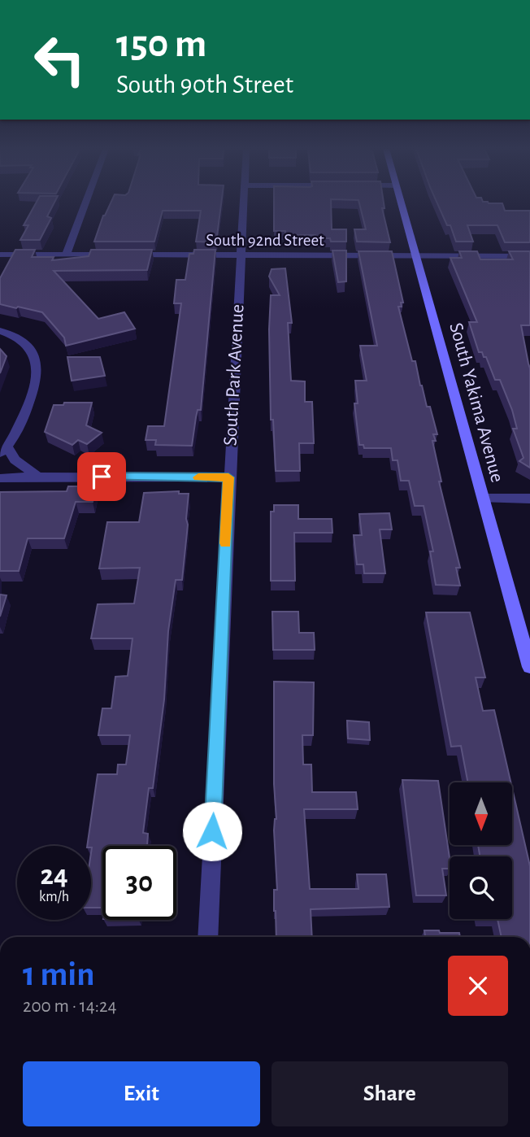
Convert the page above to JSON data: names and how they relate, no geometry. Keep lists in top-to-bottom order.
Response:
{
  "streets": {
    "main road": ["South Yakima Avenue"],
    "street": ["South 92nd Street", "South Park Avenue"]
  },
  "crossings": [
    ["South 92nd Street", "South Park Avenue"],
    ["South 92nd Street", "South Yakima Avenue"]
  ],
  "north": "bottom",
  "page": {
    "turn": ["150 m", "South 90th Street"],
    "speed": "24 km/h",
    "limit": "30",
    "heading": ["1 min", "200 m · 14:24"],
    "buttons": ["Exit", "Share"]
  }
}
